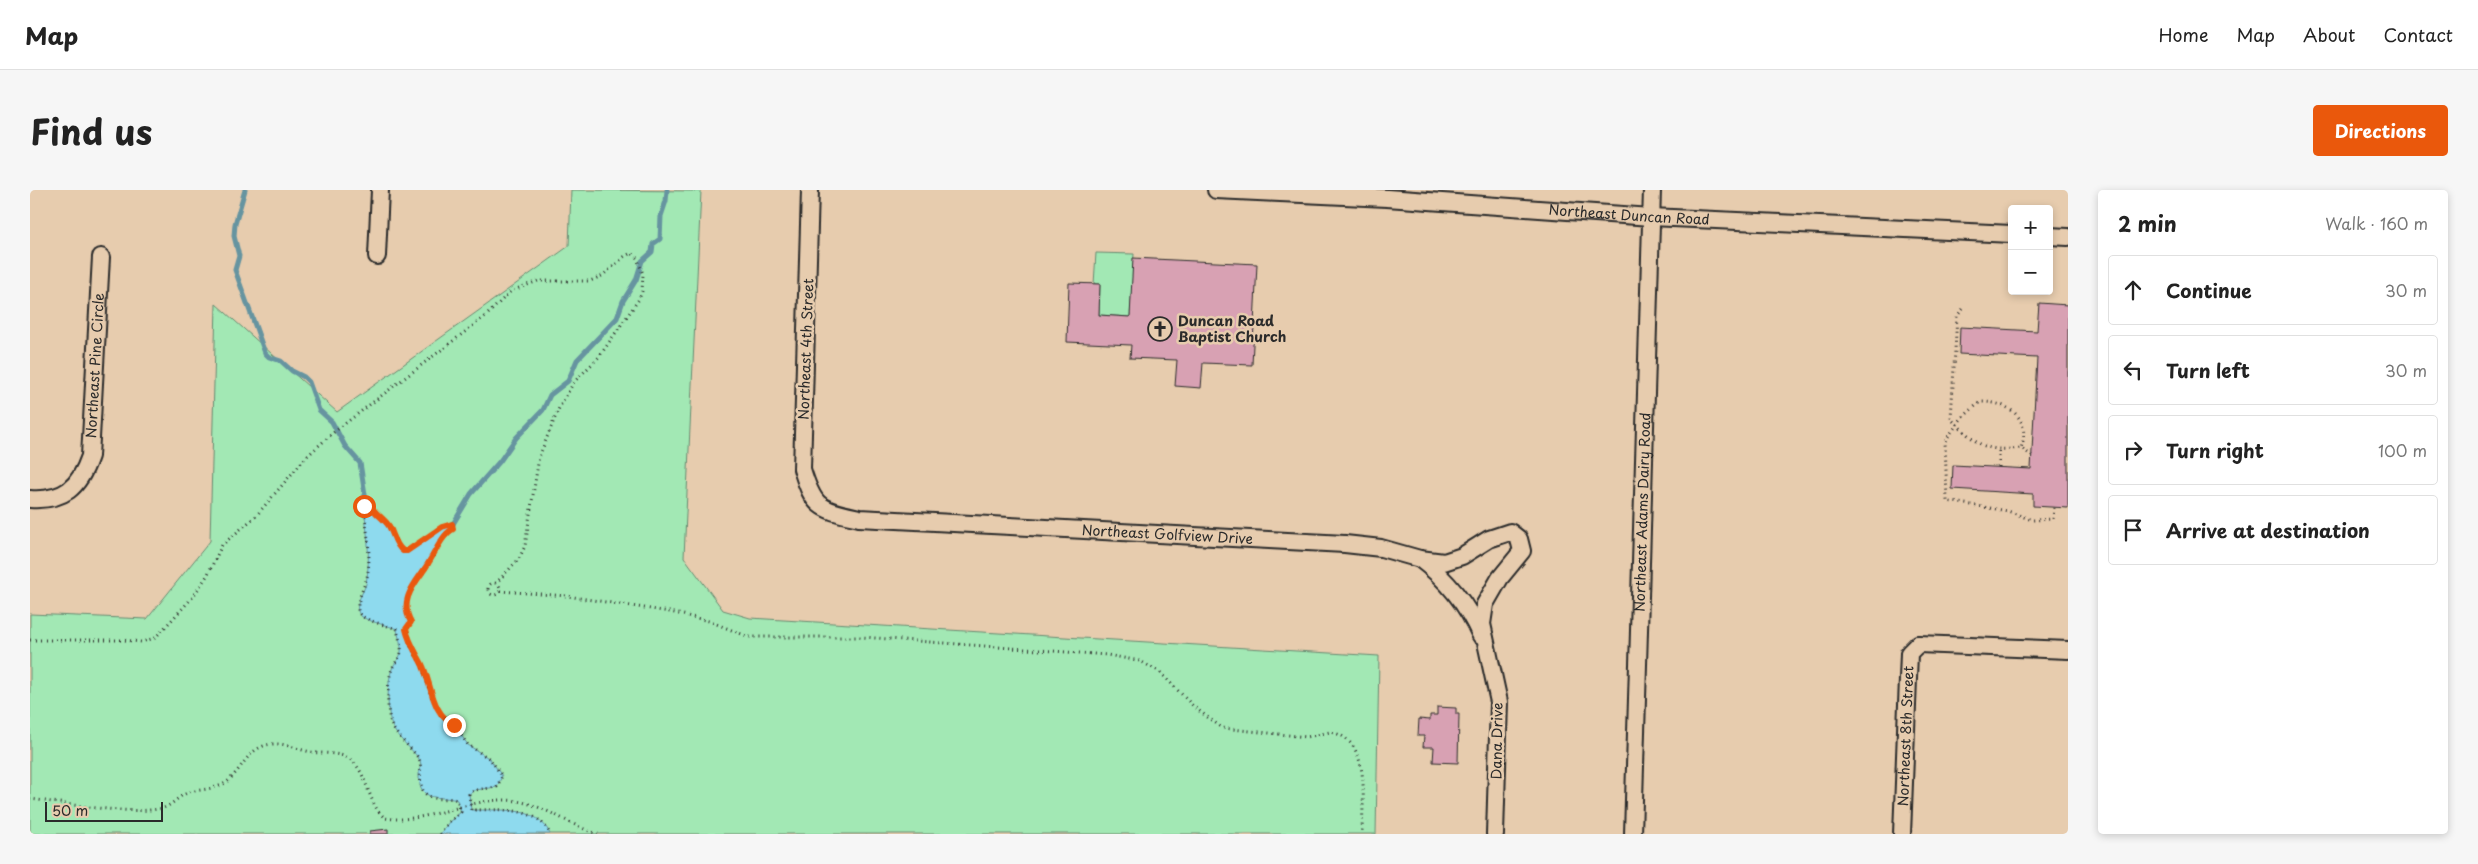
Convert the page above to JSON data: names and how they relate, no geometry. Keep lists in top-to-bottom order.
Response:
{
  "streets": {
    "street": [
      "Northeast Duncan Road",
      "Northeast 4th Street",
      "Northeast Pine Circle",
      "Northeast Adams Dairy Road",
      "Northeast Golfview Drive",
      "Northeast 8th Street",
      "Dana Drive"
    ]
  },
  "crossings": [
    ["Northeast Duncan Road", "Northeast Adams Dairy Road"],
    ["Northeast 4th Street", "Northeast Golfview Drive"],
    ["Northeast Golfview Drive", "Dana Drive"]
  ],
  "places": {
    "church": ["Duncan Road Baptist Church"]
  },
  "scale_bar": "50 m",
  "page": {
    "header": "Map",
    "nav": [
      "Home",
      "Map",
      "About",
      "Contact"
    ],
    "title": "Find us",
    "buttons": "Directions",
    "heading": ["2 min", "Walk · 160 m"],
    "map_buttons": ["+", "−"],
    "list": [
      ["Continue", "30 m"],
      ["Turn left", "30 m"],
      ["Turn right", "100 m"],
      "Arrive at destination"
    ],
    "scale": "50 m"
  }
}
